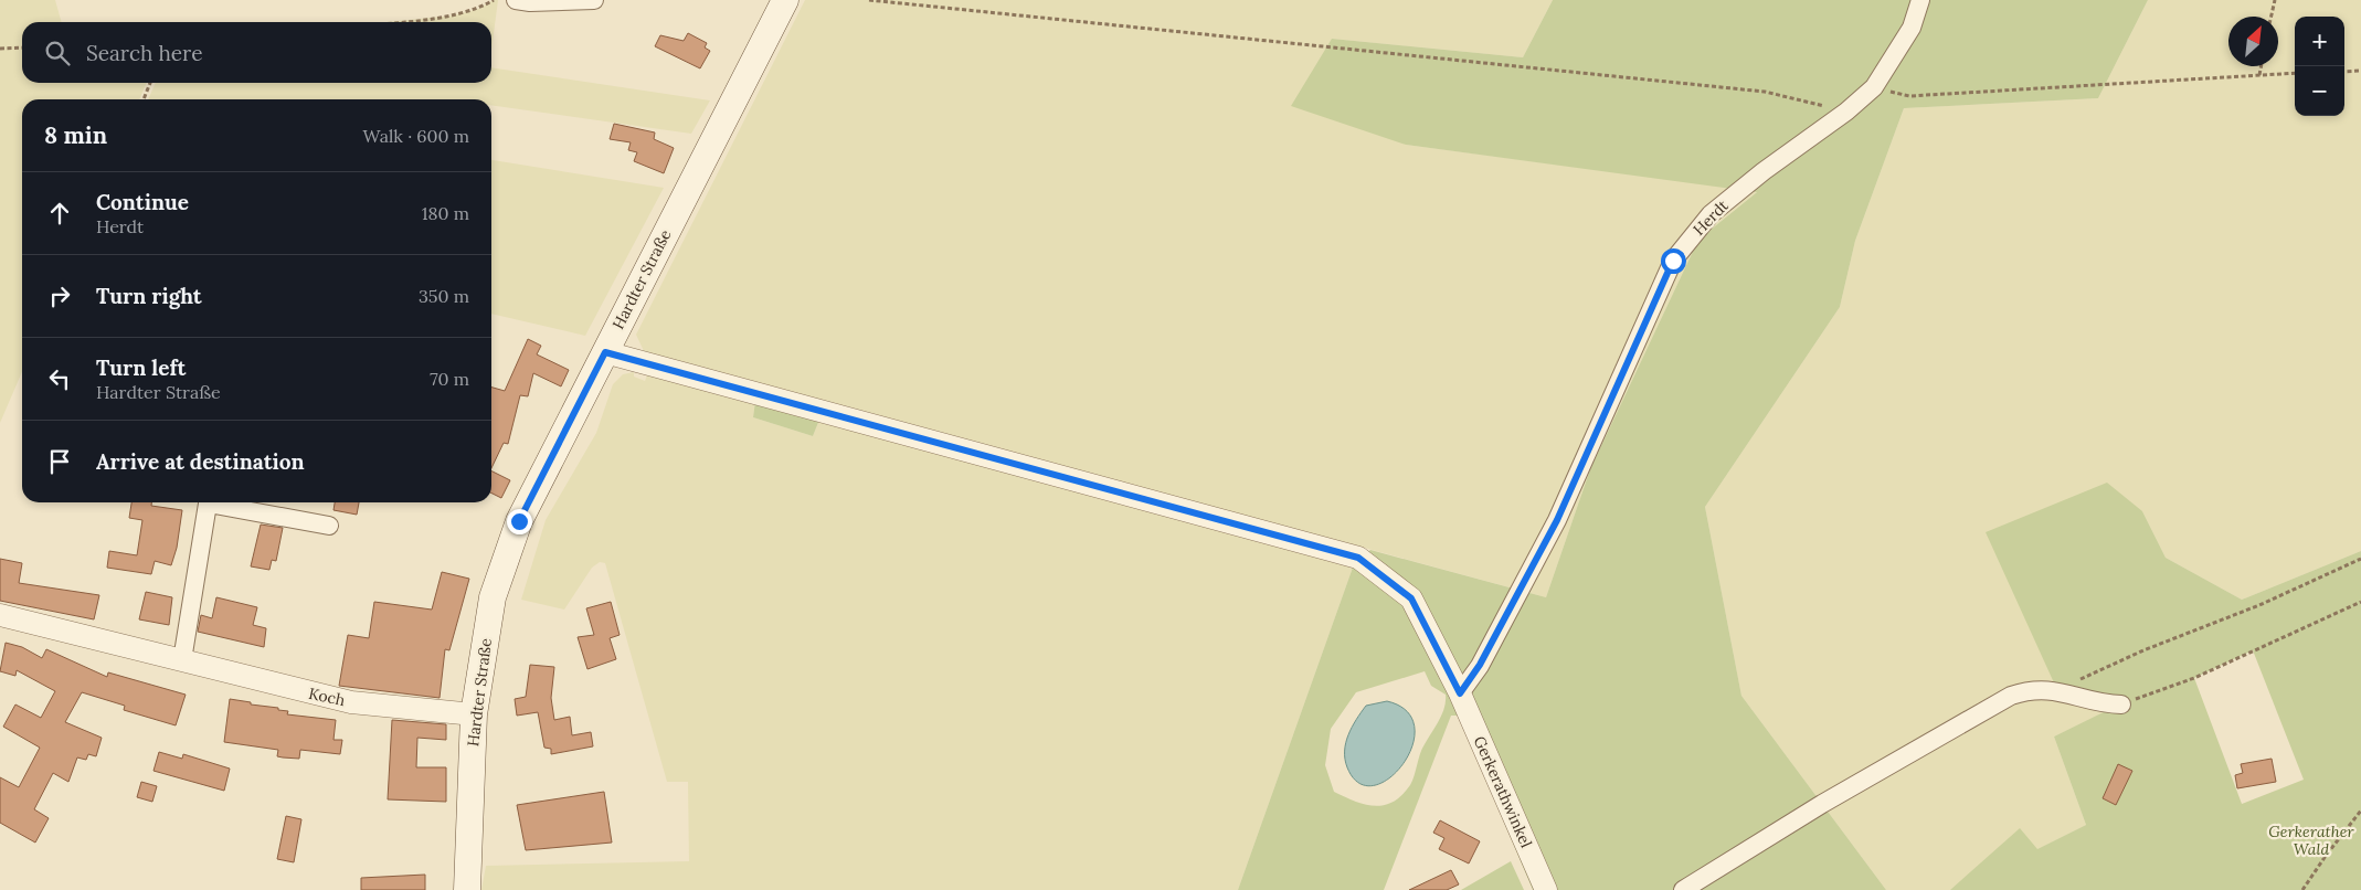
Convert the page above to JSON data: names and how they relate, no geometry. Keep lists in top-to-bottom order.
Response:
{
  "streets": {
    "main road": ["Hardter Straße"],
    "street": ["Herdt", "Koch", "Gerkerathwinkel"]
  },
  "crossings": [
    ["Herdt", "Gerkerathwinkel"],
    ["Hardter Straße", "Koch"],
    ["Hardter Straße", "Gerkerathwinkel"]
  ],
  "parks": ["Gerkerather Wald"],
  "north": "top right",
  "page": {
    "map_buttons": ["+", "−"],
    "search": "Search here",
    "heading": ["8 min", "Walk · 600 m"],
    "list": [
      ["Continue", "Herdt", "180 m"],
      ["Turn right", "350 m"],
      ["Turn left", "Hardter Straße", "70 m"],
      "Arrive at destination"
    ]
  }
}
